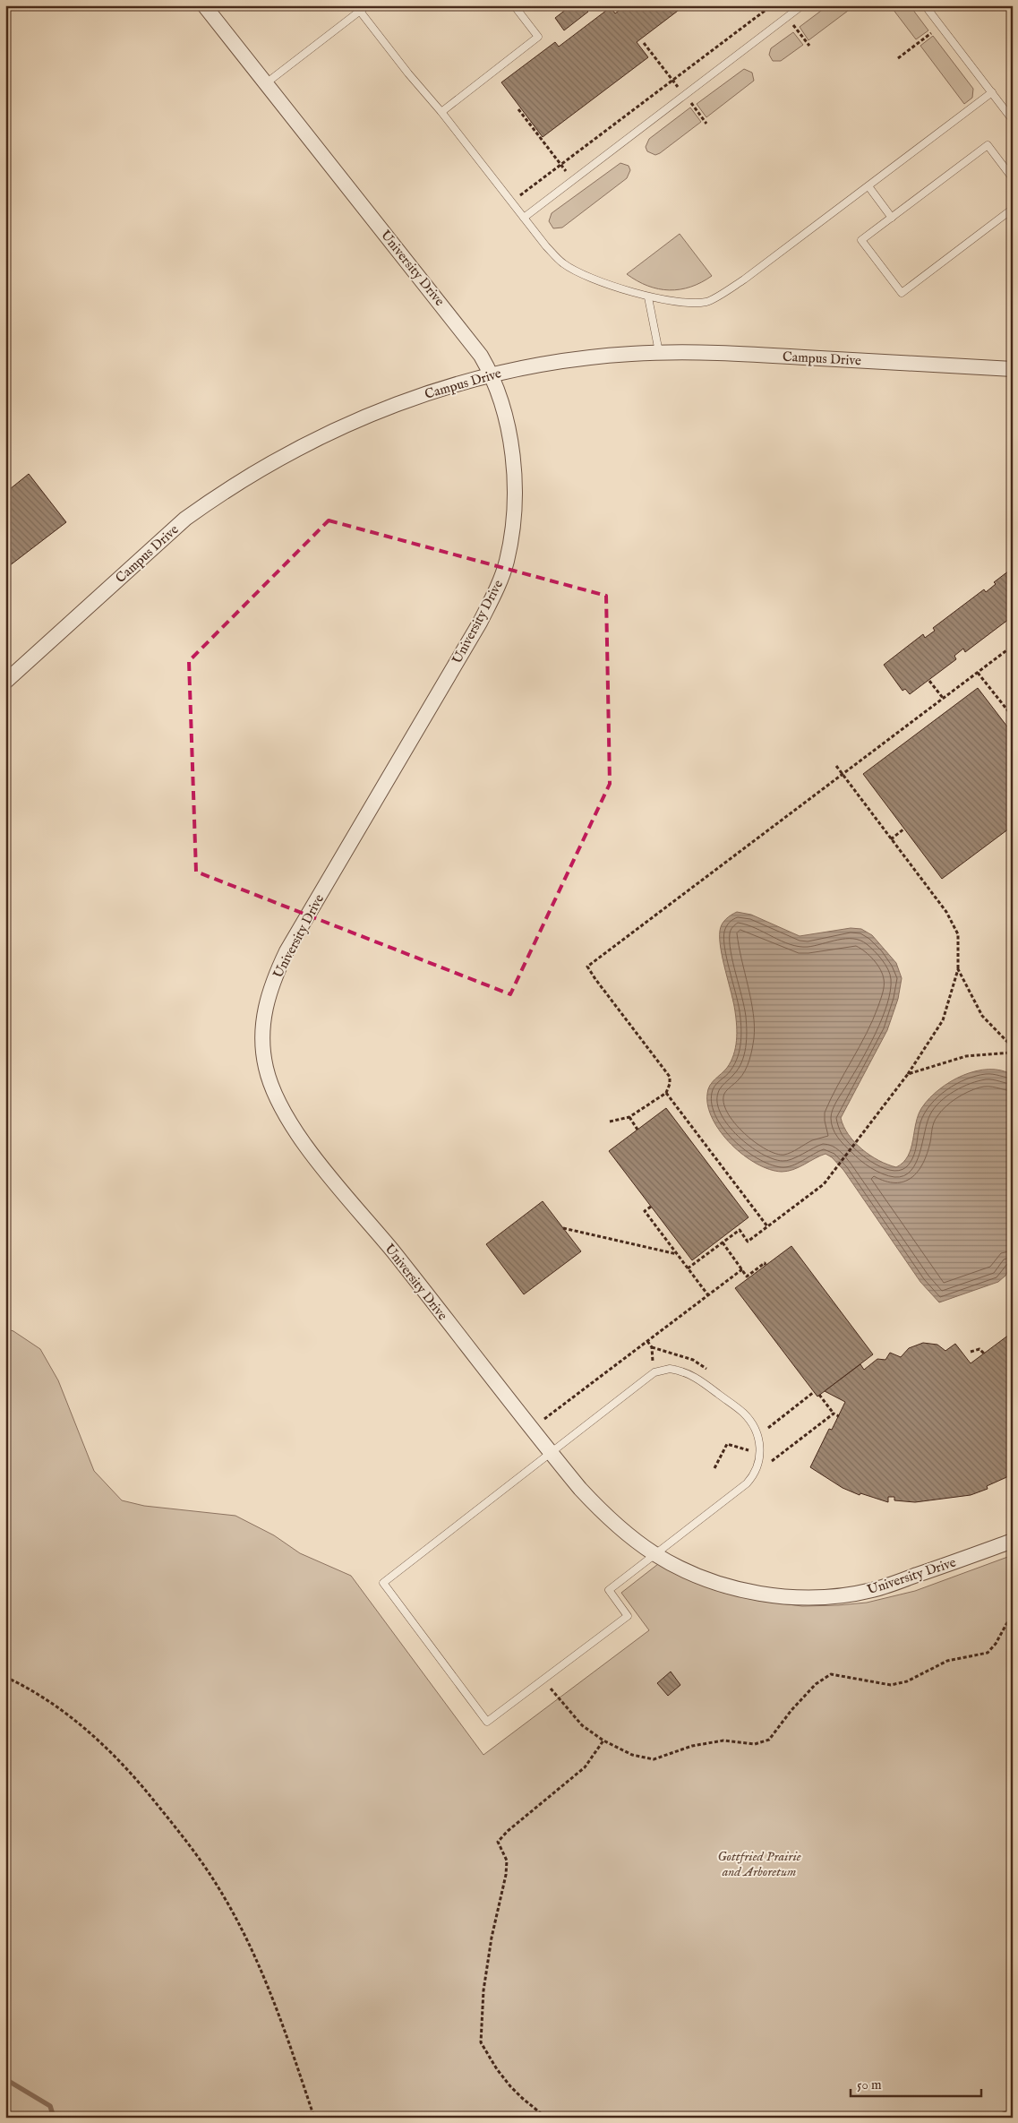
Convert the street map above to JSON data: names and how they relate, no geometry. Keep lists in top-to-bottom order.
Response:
{
  "streets": {
    "street": ["University Drive", "Campus Drive"]
  },
  "crossings": [
    ["University Drive", "Campus Drive"]
  ],
  "parks": ["Gottfried Prairie and Arboretum"],
  "scale_bar": "50 m"
}
